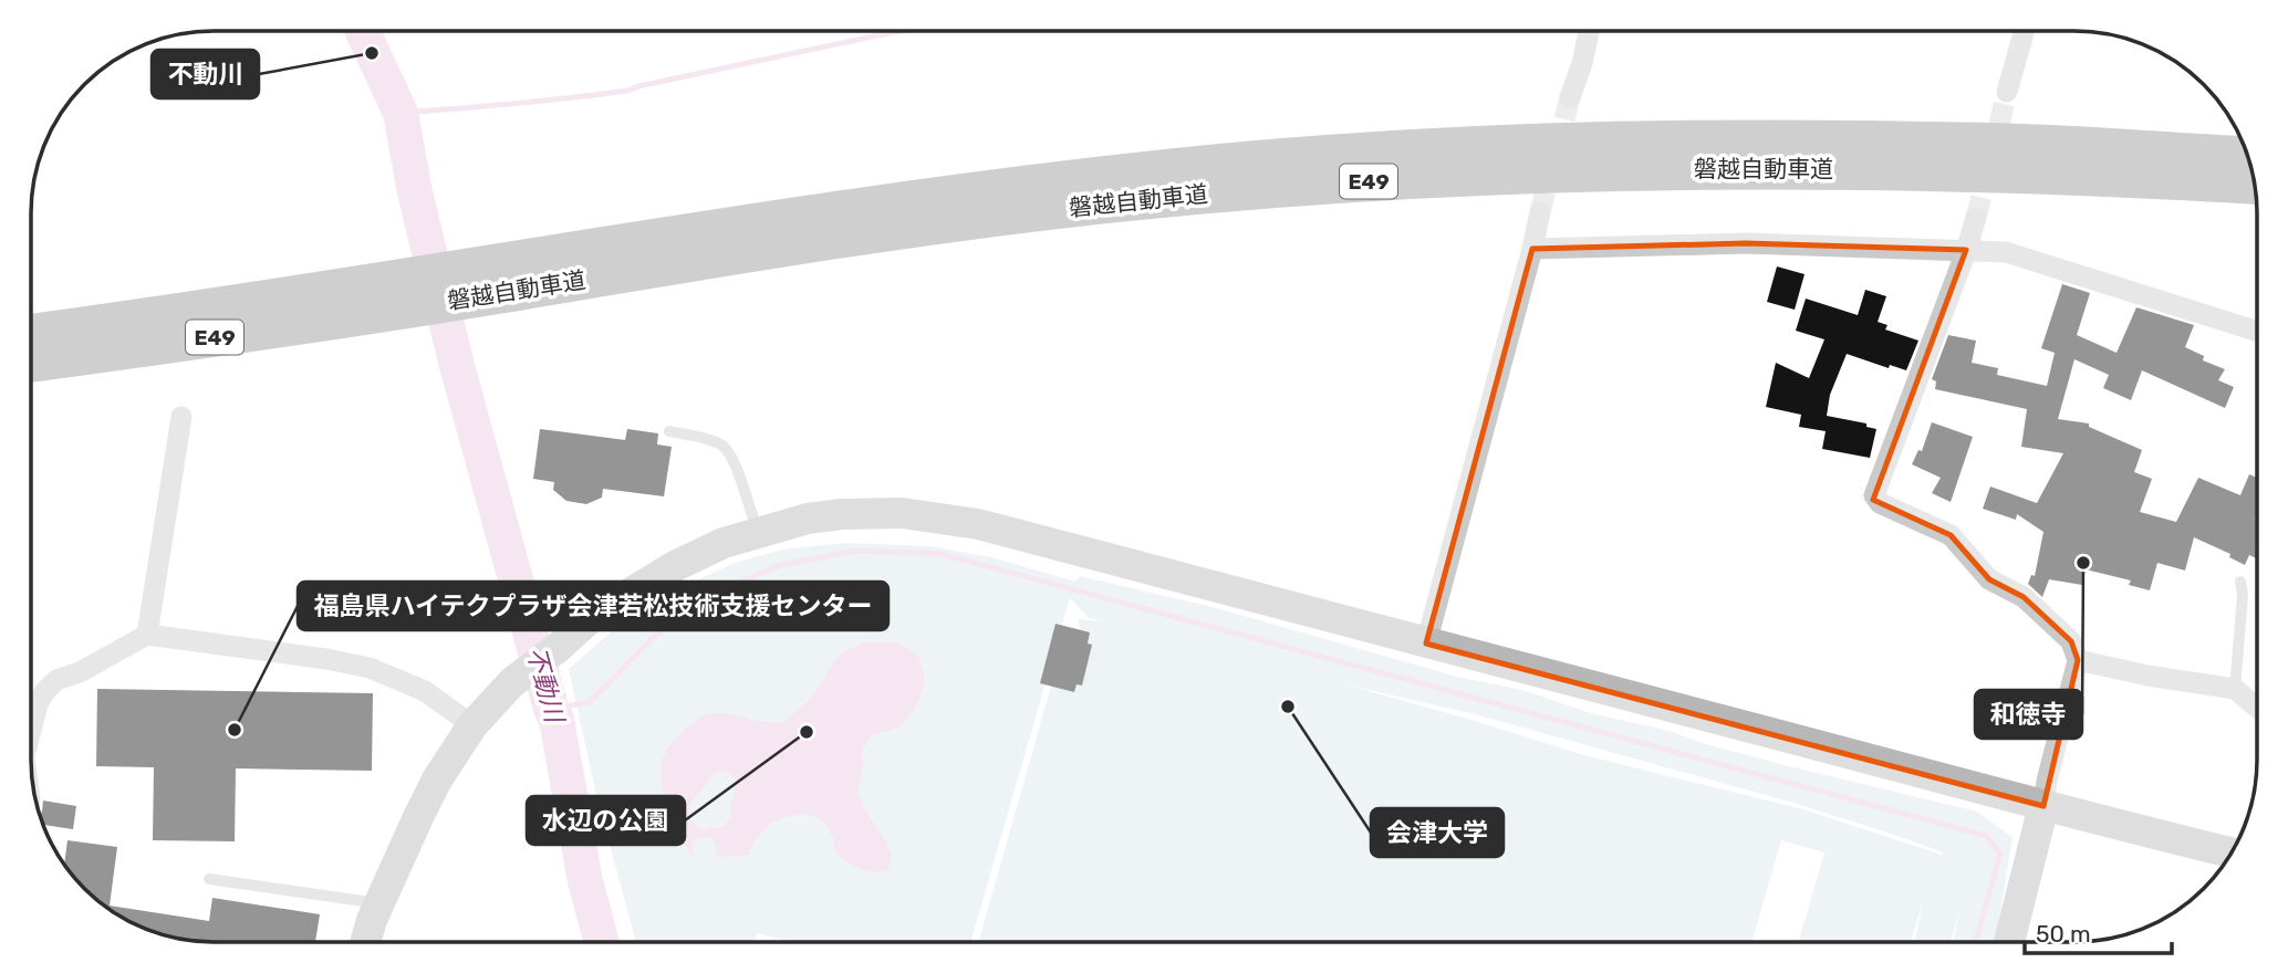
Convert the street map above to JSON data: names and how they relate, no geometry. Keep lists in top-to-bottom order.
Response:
{
  "streets": {
    "highway": ["磐越自動車道", "E49"]
  },
  "water": ["不動川"],
  "places": [
    "不動川",
    "和徳寺",
    "会津大学",
    "福島県ハイテクプラザ会津若松技術支援センター",
    "水辺の公園"
  ],
  "scale_bar": "50 m"
}
